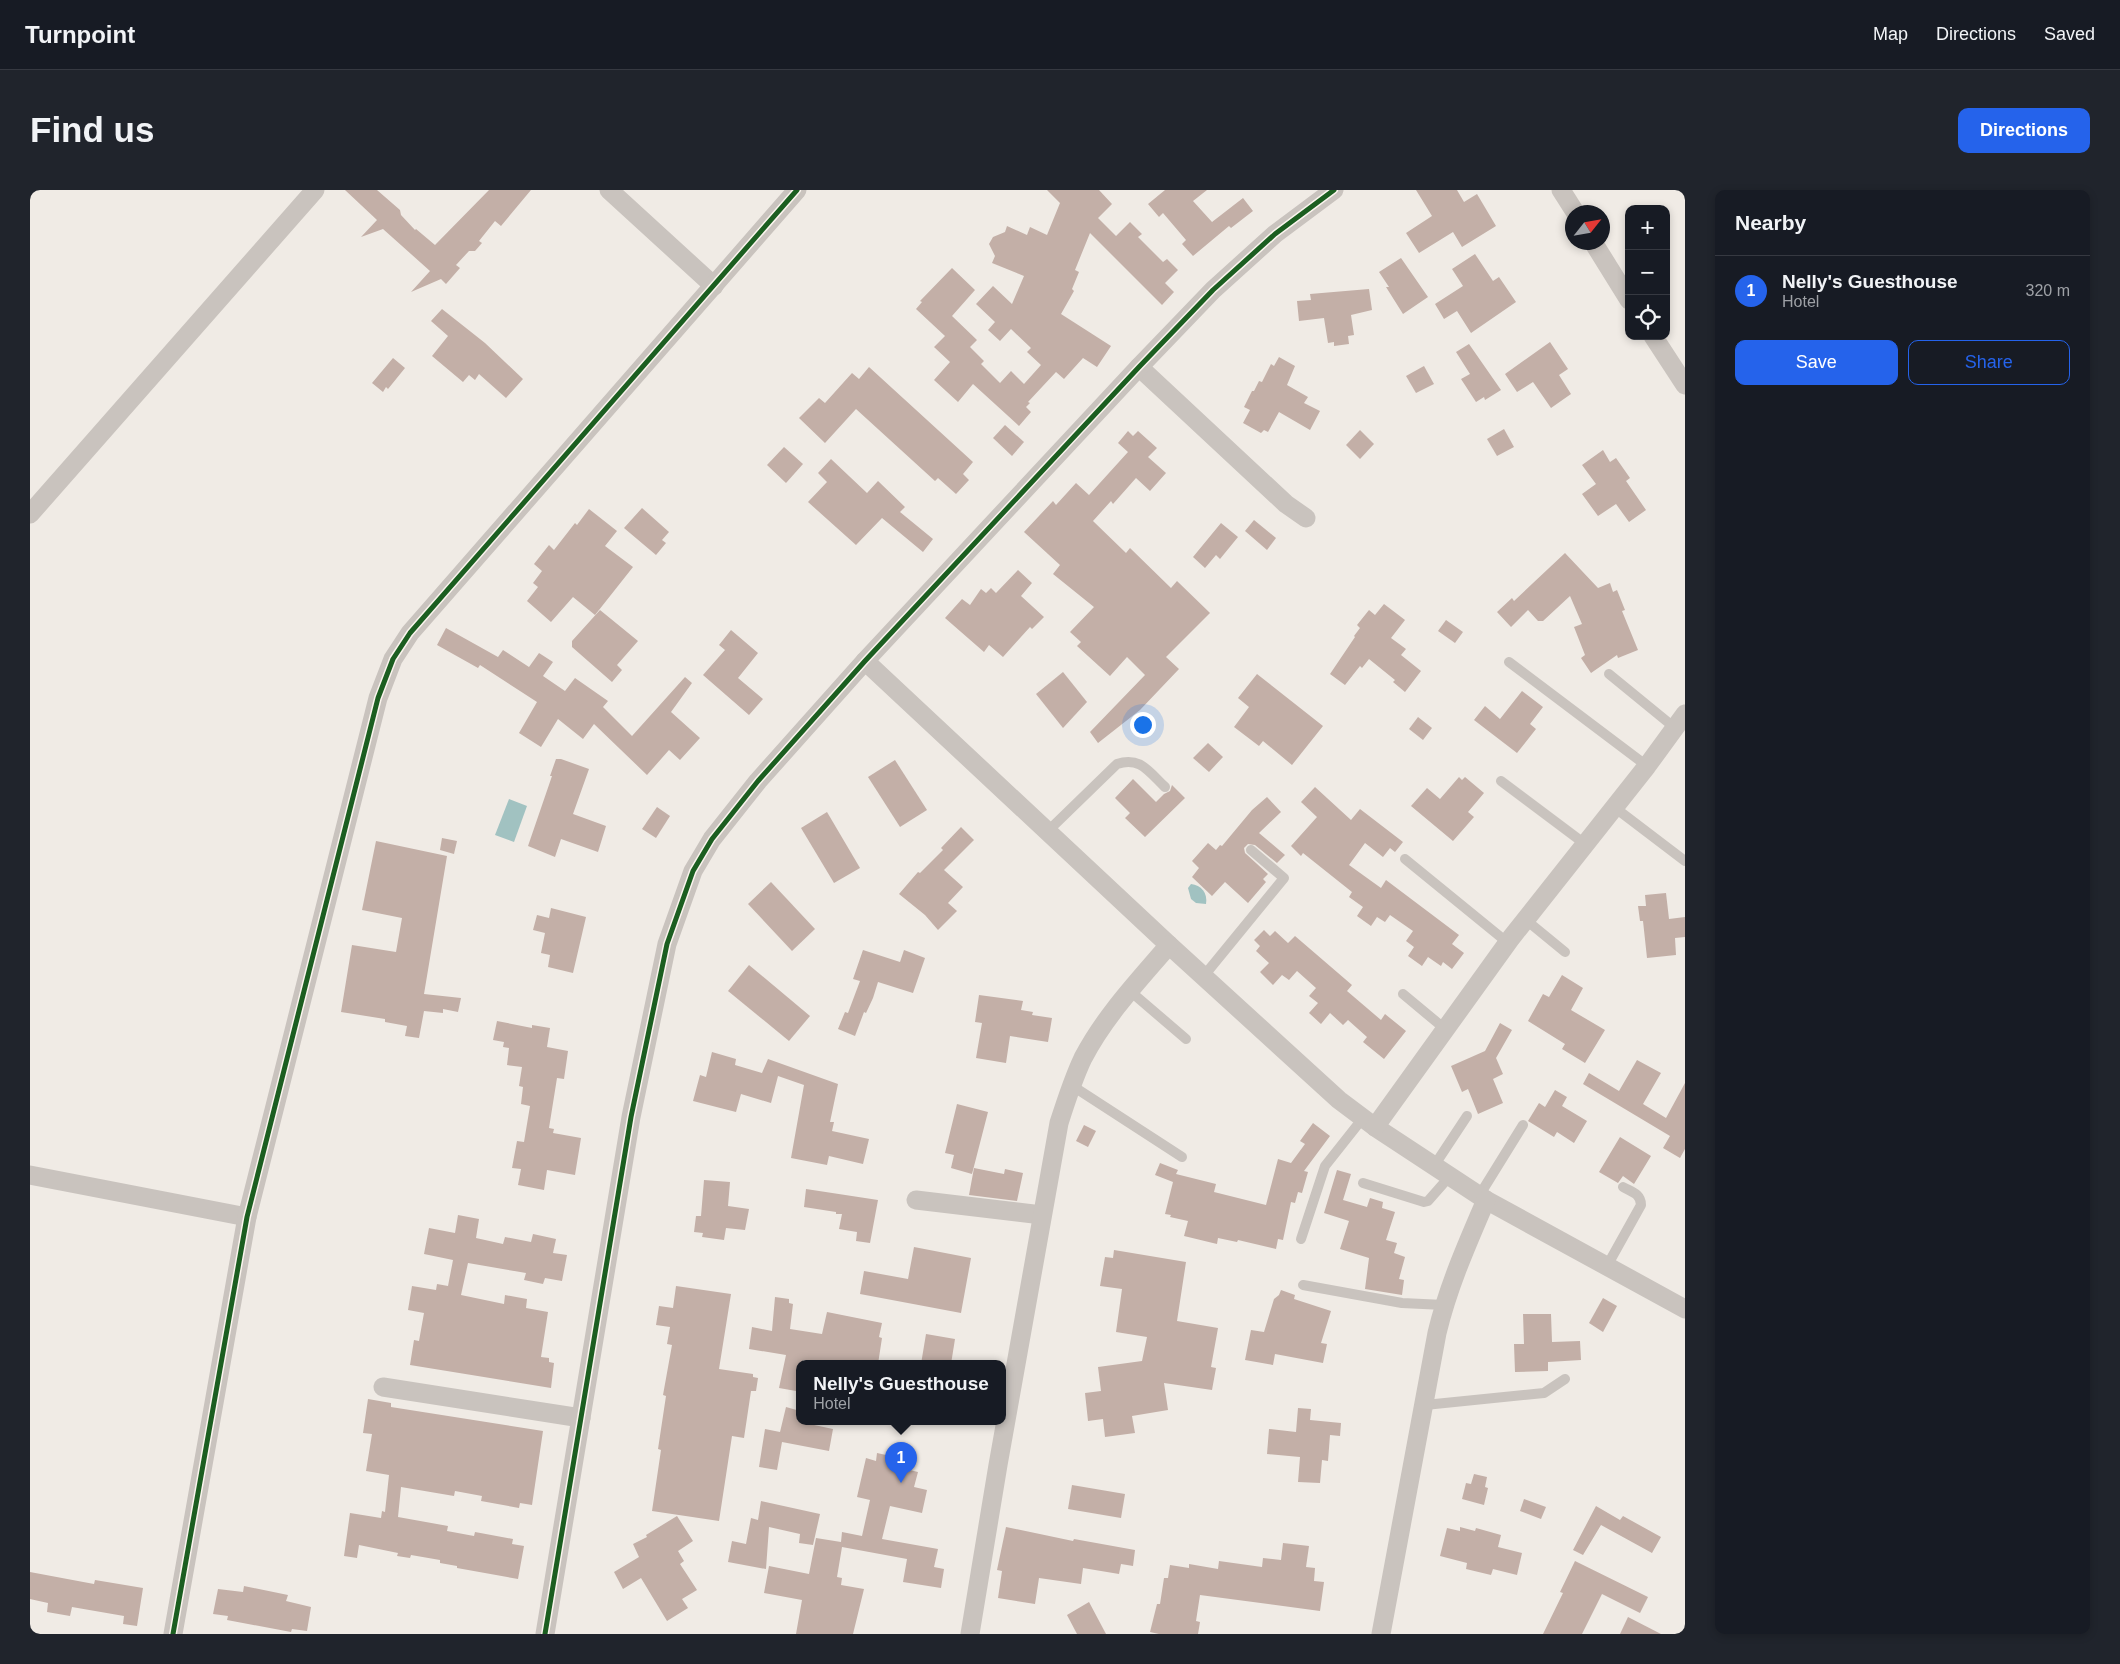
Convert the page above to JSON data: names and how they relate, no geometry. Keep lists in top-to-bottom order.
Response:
{
  "north": "top right",
  "page": {
    "header": "Turnpoint",
    "nav": ["Map", "Directions", "Saved"],
    "buttons": [
      "Directions",
      ["Save", "Share"]
    ],
    "title": "Find us",
    "heading": "Nearby",
    "map_buttons": ["+", "−"],
    "list": [
      {
        "mark": "1",
        "name": "Nelly's Guesthouse",
        "note": "Hotel",
        "value": "320 m"
      }
    ],
    "popup": ["Nelly's Guesthouse", "Hotel"],
    "pins": "1"
  }
}
